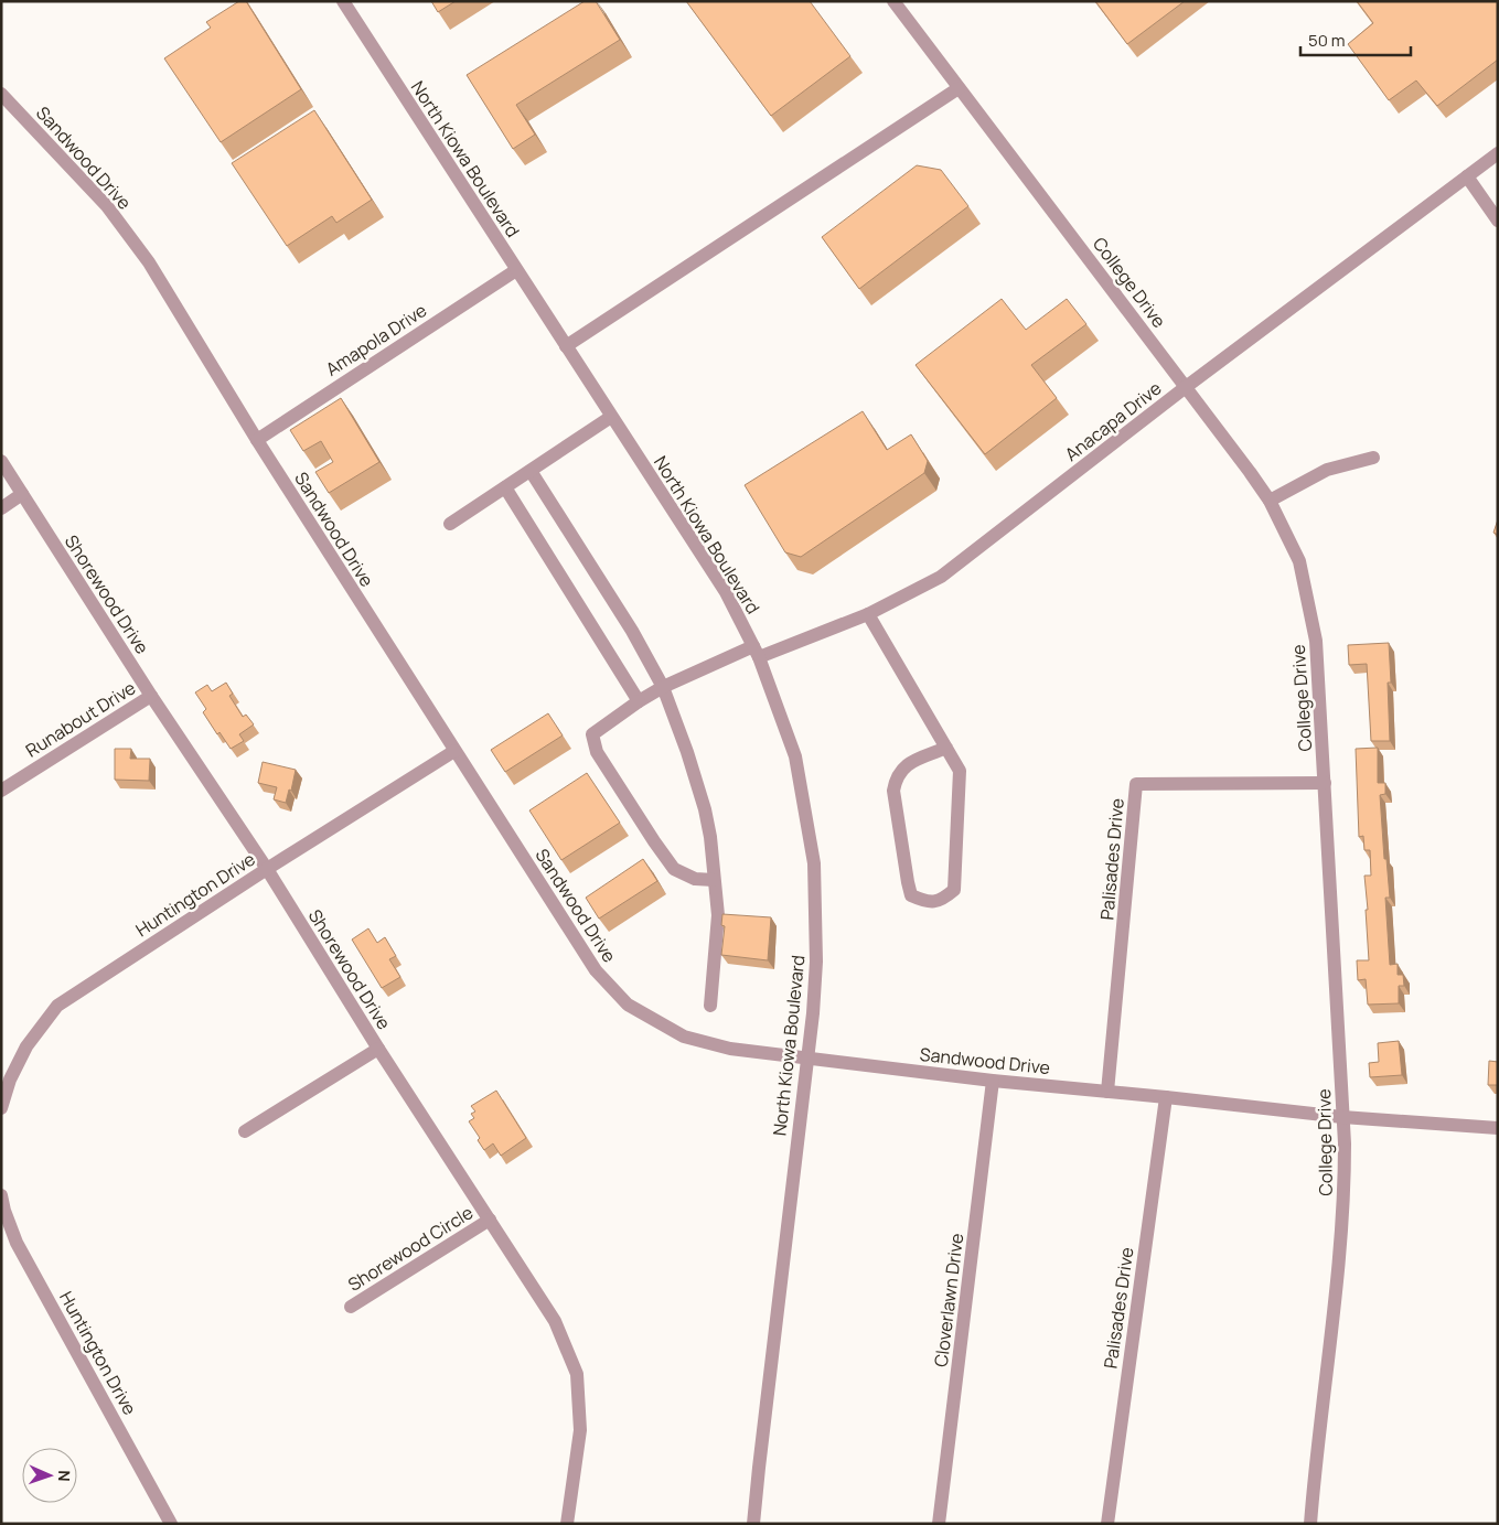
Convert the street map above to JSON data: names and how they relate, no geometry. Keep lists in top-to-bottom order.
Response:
{
  "streets": {
    "street": [
      "Sandwood Drive",
      "North Kiowa Boulevard",
      "College Drive",
      "Amapola Drive",
      "Anacapa Drive",
      "Shorewood Drive",
      "Runabout Drive",
      "Palisades Drive",
      "Huntington Drive",
      "Shorewood Circle",
      "Cloverlawn Drive"
    ]
  },
  "crossings": [
    ["Sandwood Drive", "North Kiowa Boulevard"],
    ["Sandwood Drive", "College Drive"],
    ["Sandwood Drive", "Amapola Drive"],
    ["Sandwood Drive", "Palisades Drive"],
    ["Sandwood Drive", "Huntington Drive"],
    ["Sandwood Drive", "Cloverlawn Drive"],
    ["North Kiowa Boulevard", "Amapola Drive"],
    ["North Kiowa Boulevard", "Anacapa Drive"],
    ["College Drive", "Anacapa Drive"],
    ["College Drive", "Palisades Drive"],
    ["Shorewood Drive", "Runabout Drive"],
    ["Shorewood Drive", "Huntington Drive"],
    ["Shorewood Drive", "Shorewood Circle"]
  ],
  "scale_bar": "50 m",
  "north": "right"
}
